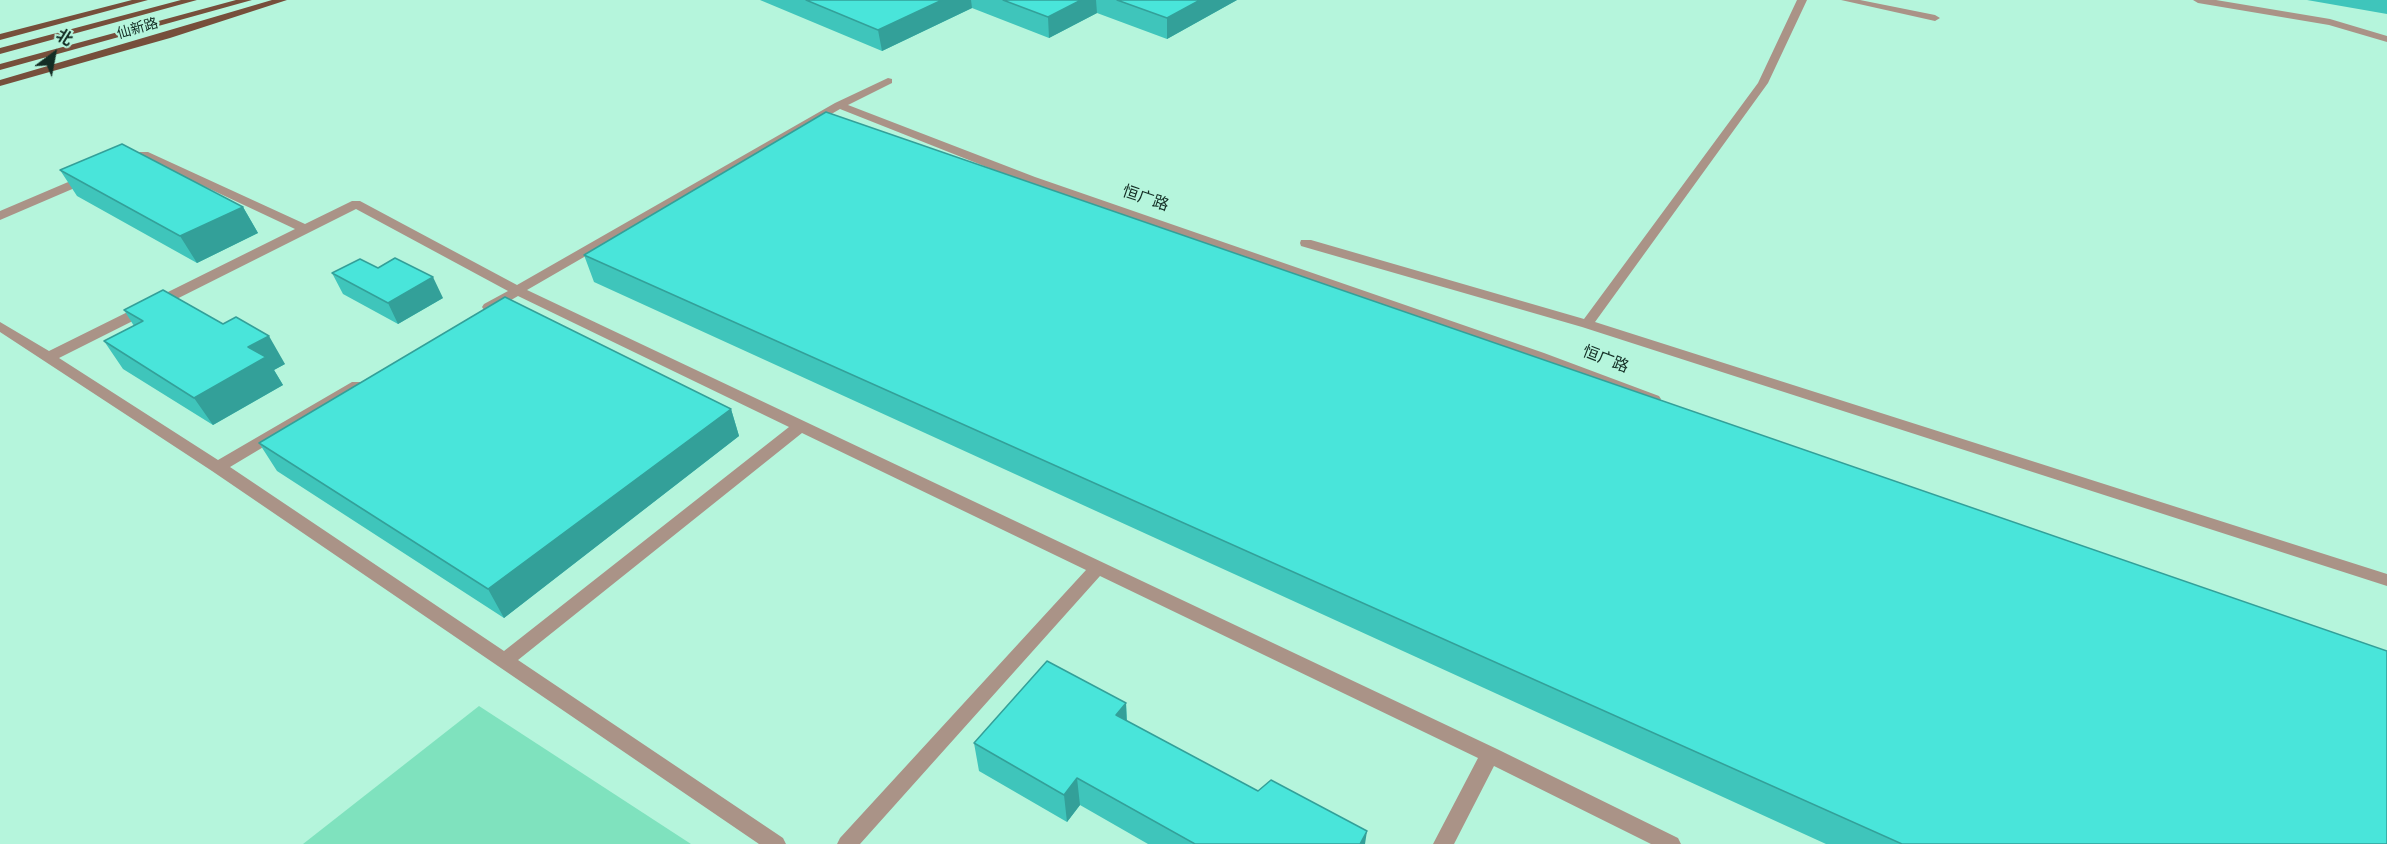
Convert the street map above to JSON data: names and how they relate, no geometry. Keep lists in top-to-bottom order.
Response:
{
  "streets": {
    "main road": ["仙新路"],
    "street": ["恒广路"]
  },
  "north": "top right"
}
